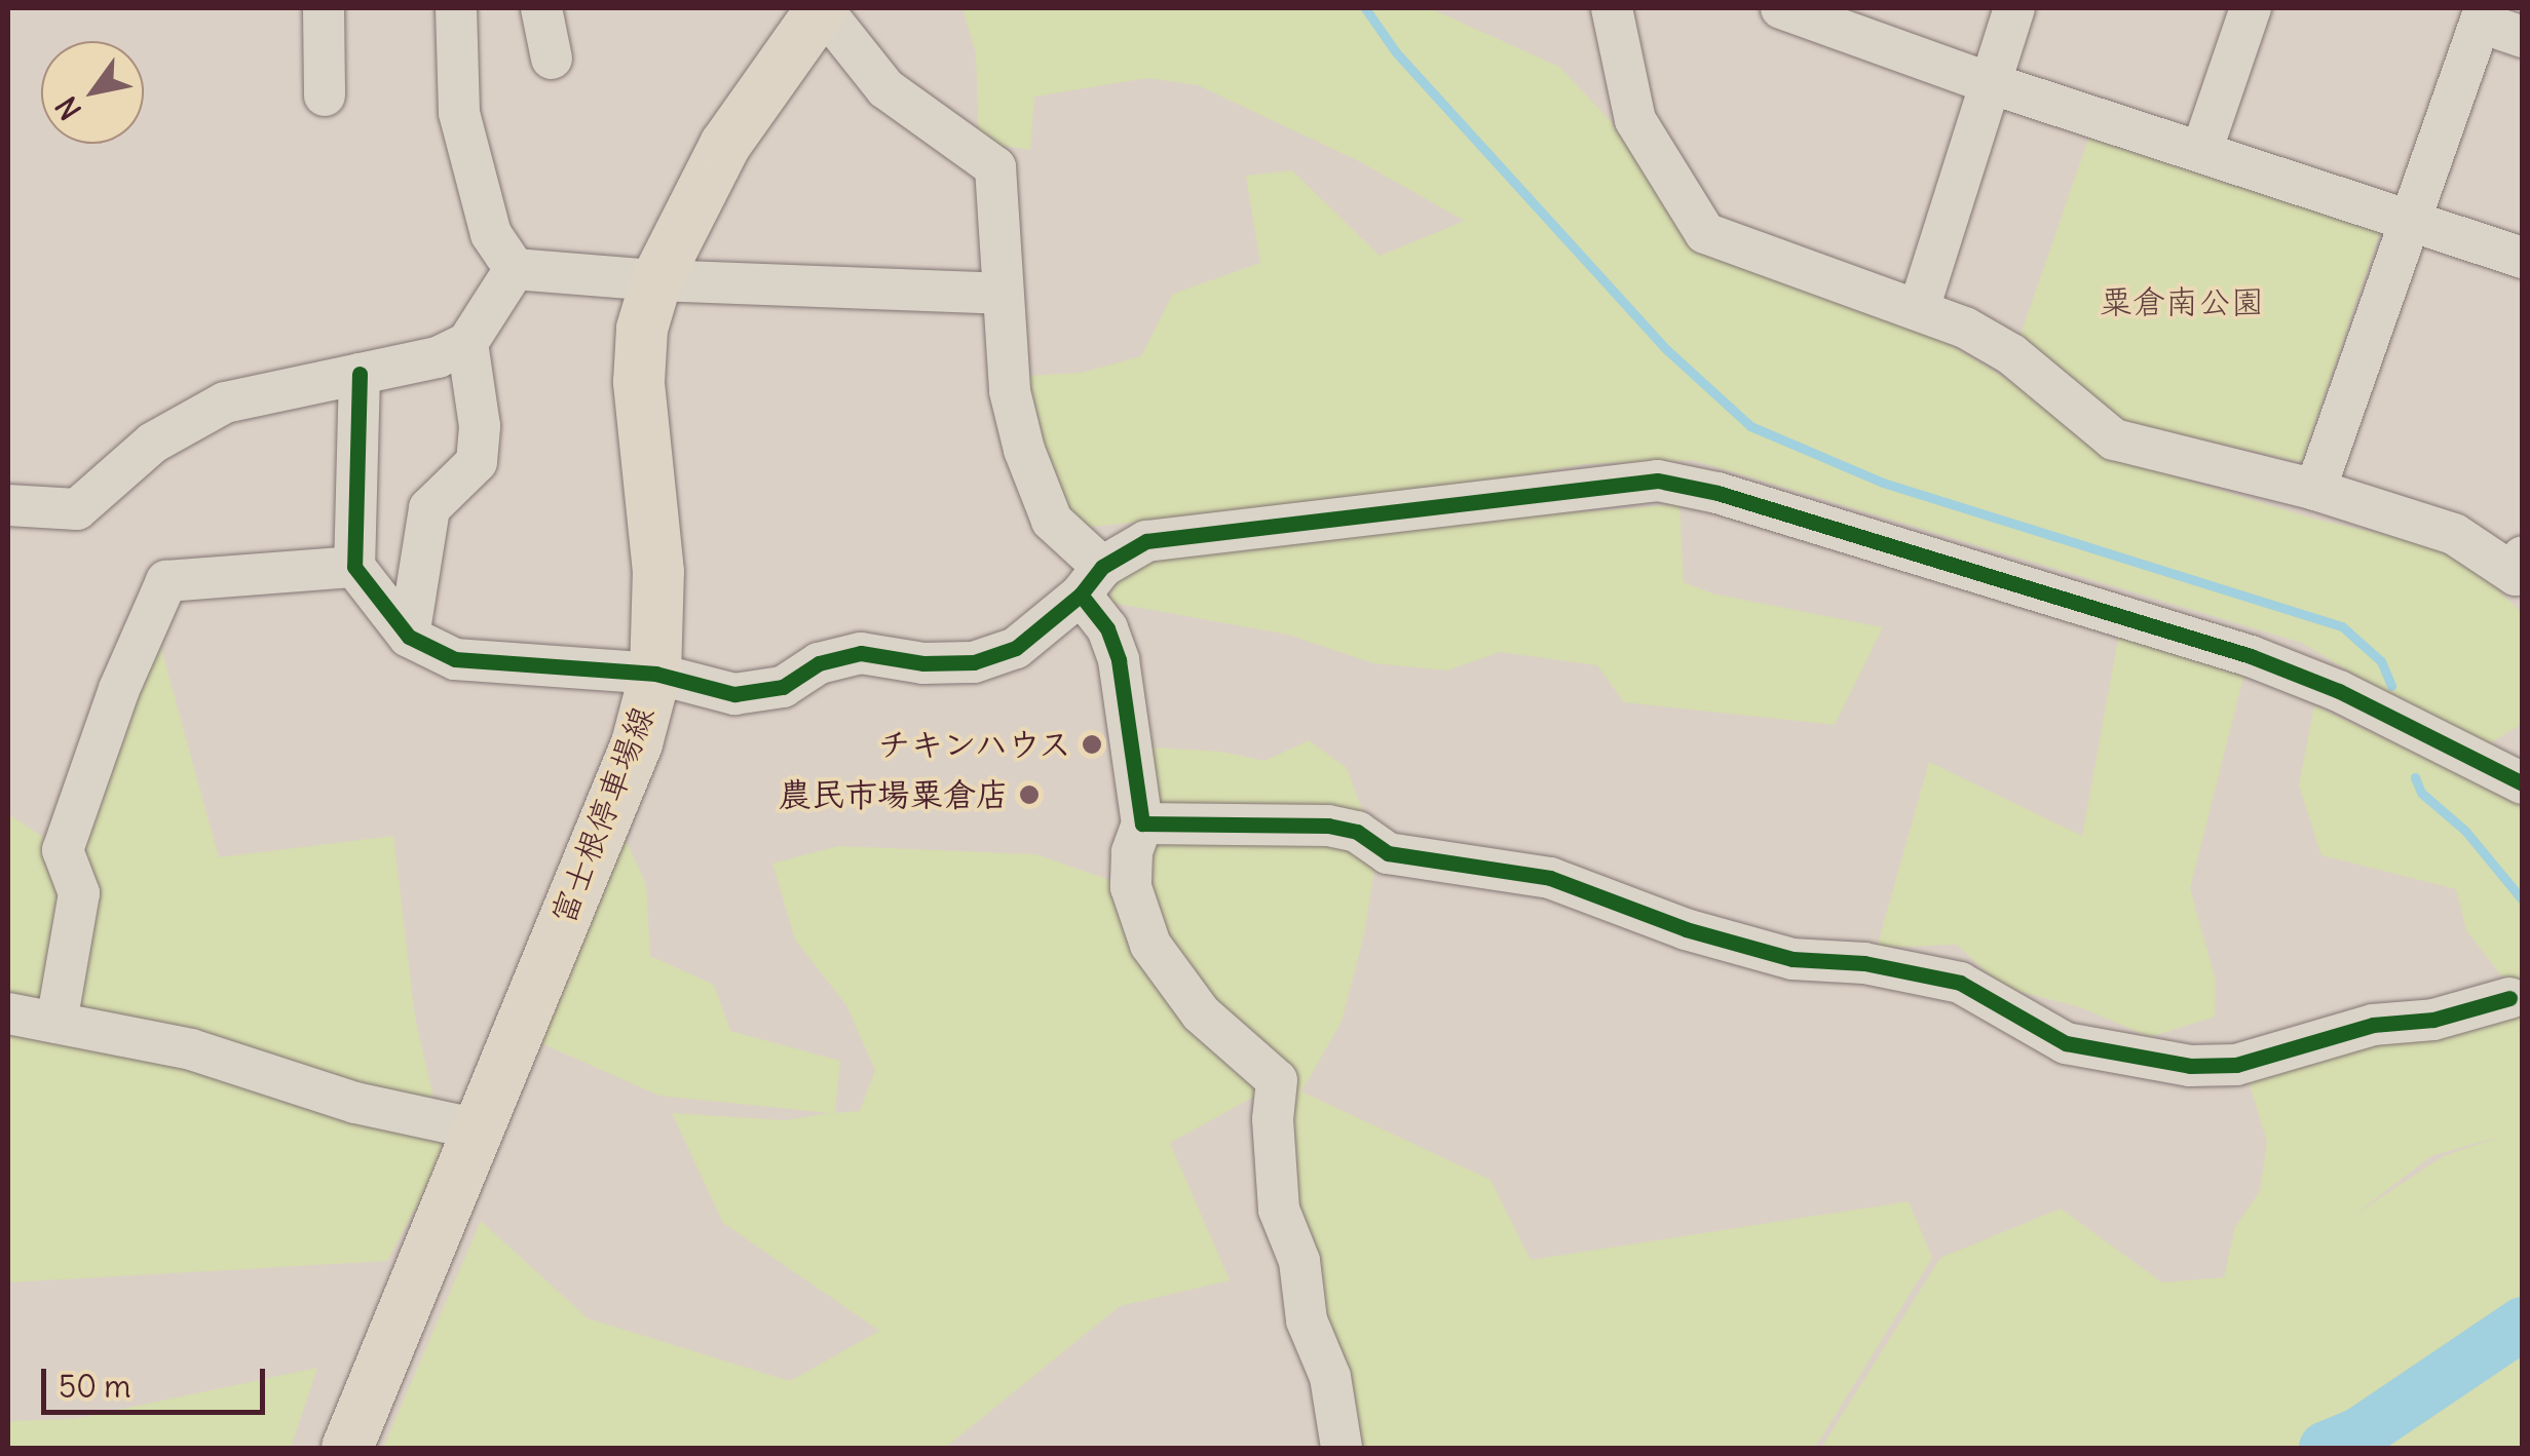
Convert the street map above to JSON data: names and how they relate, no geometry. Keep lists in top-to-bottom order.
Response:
{
  "streets": {
    "main road": ["富士根停車場線"]
  },
  "parks": ["粟倉南公園"],
  "places": ["チキンハウス", "農民市場粟倉店"],
  "scale_bar": "50 m",
  "north": "bottom left"
}
